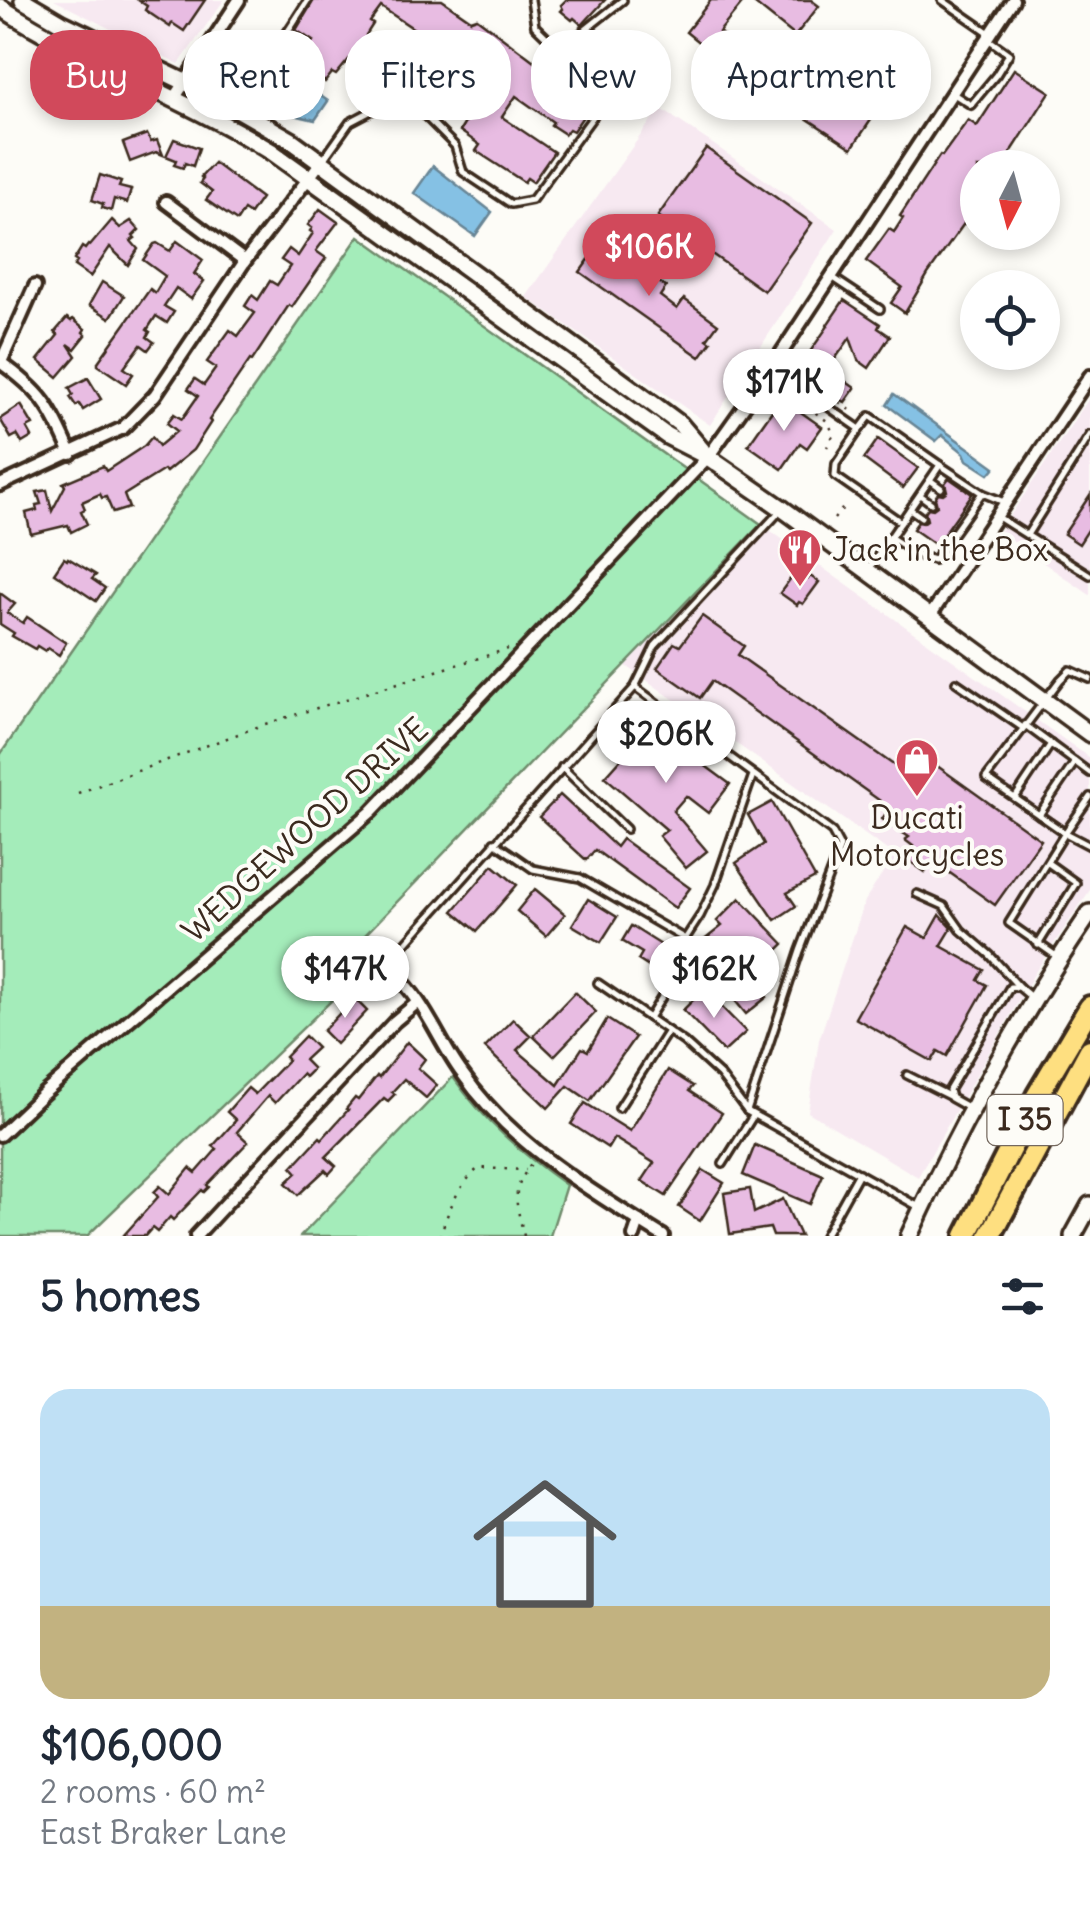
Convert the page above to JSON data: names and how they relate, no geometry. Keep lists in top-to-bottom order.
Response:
{
  "streets": {
    "highway": ["I 35"],
    "street": ["WEDGEWOOD DRIVE"]
  },
  "places": {
    "restaurant": ["Jack in the Box"],
    "shop": ["Ducati Motorcycles"]
  },
  "north": "bottom",
  "page": {
    "chip": [
      "Buy",
      "Rent",
      "Filters",
      "New",
      "Apartment"
    ],
    "price": [
      "$106K",
      "$171K",
      "$206K",
      "$147K",
      "$162K"
    ],
    "heading": "5 homes",
    "list": [
      {
        "name": "$106,000",
        "note": "2 rooms · 60 m² · East Braker Lane"
      }
    ]
  }
}
